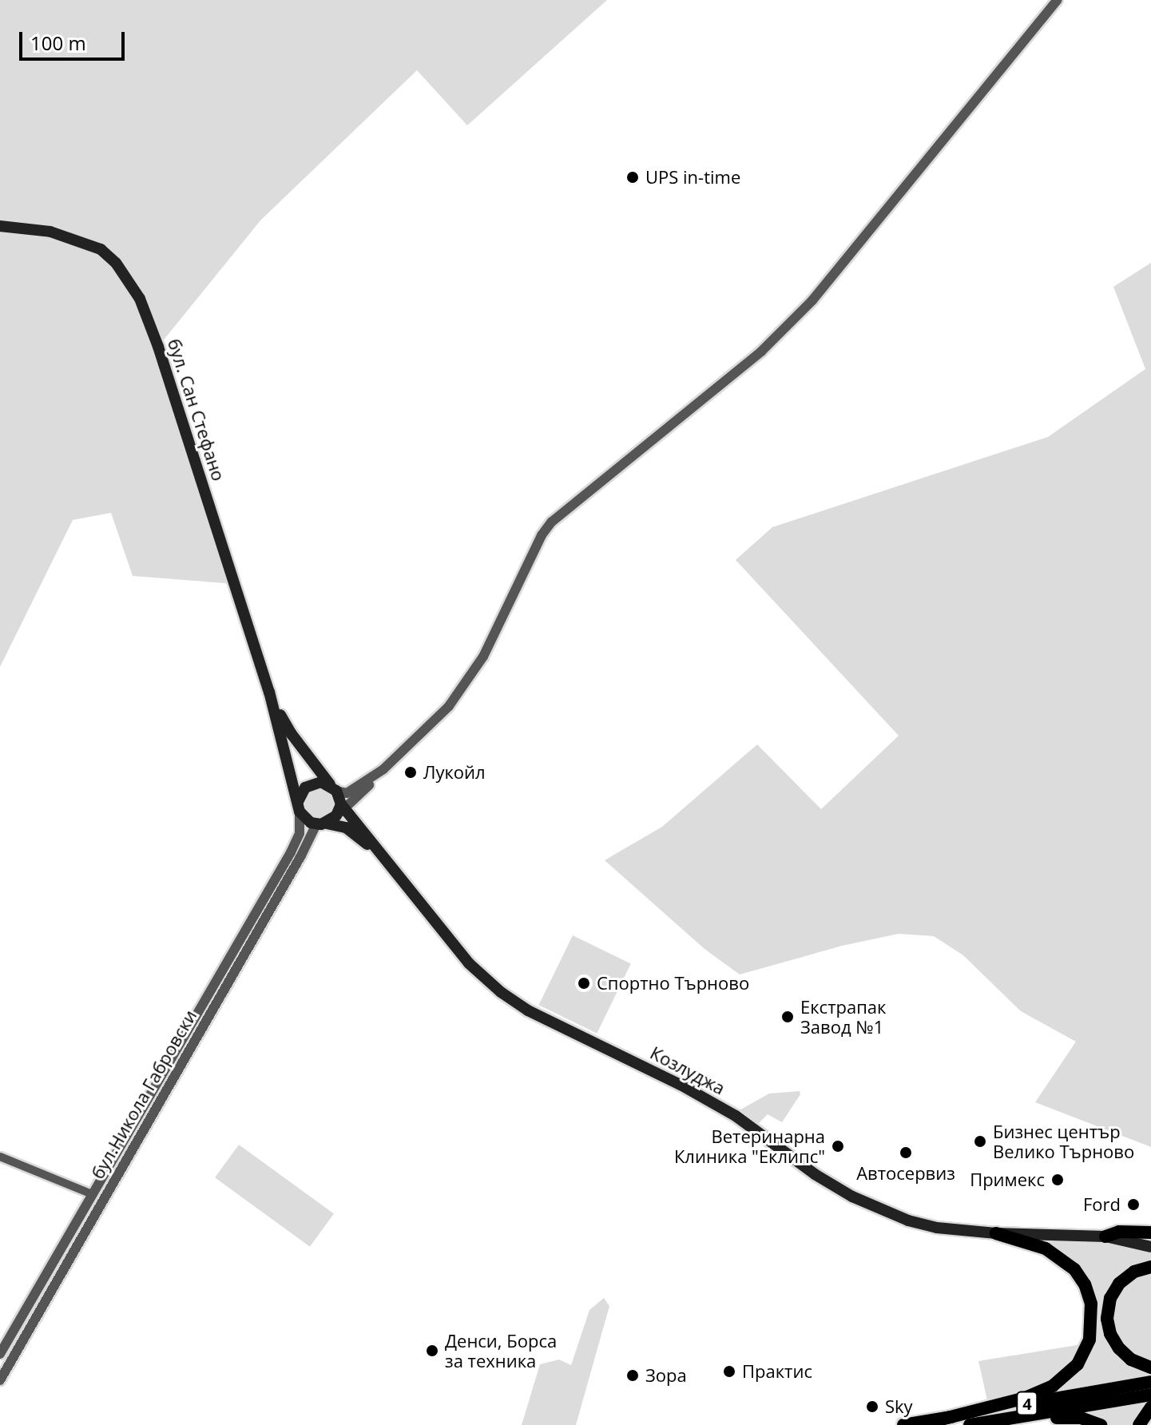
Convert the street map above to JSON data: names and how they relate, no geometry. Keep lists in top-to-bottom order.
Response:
{
  "streets": {
    "main road": ["бул. Сан Стефано", "Козлуджа", "4"],
    "street": ["бул.Никола Габровски"]
  },
  "crossings": [
    ["бул. Сан Стефано", "Козлуджа"],
    ["бул. Сан Стефано", "бул.Никола Габровски"],
    ["Козлуджа", "бул.Никола Габровски"]
  ],
  "places": [
    "UPS in-time",
    "Лукойл",
    "Спортно Търново",
    "Екстрапак Завод №1",
    "Бизнес център Велико Търново",
    "Ветеринарна Клиника \"Еклипс\"",
    "Автосервиз",
    "Примекс",
    "Ford",
    "Денси, Борса за техника",
    "Практис",
    "Зора",
    "Sky"
  ],
  "scale_bar": "100 m"
}
